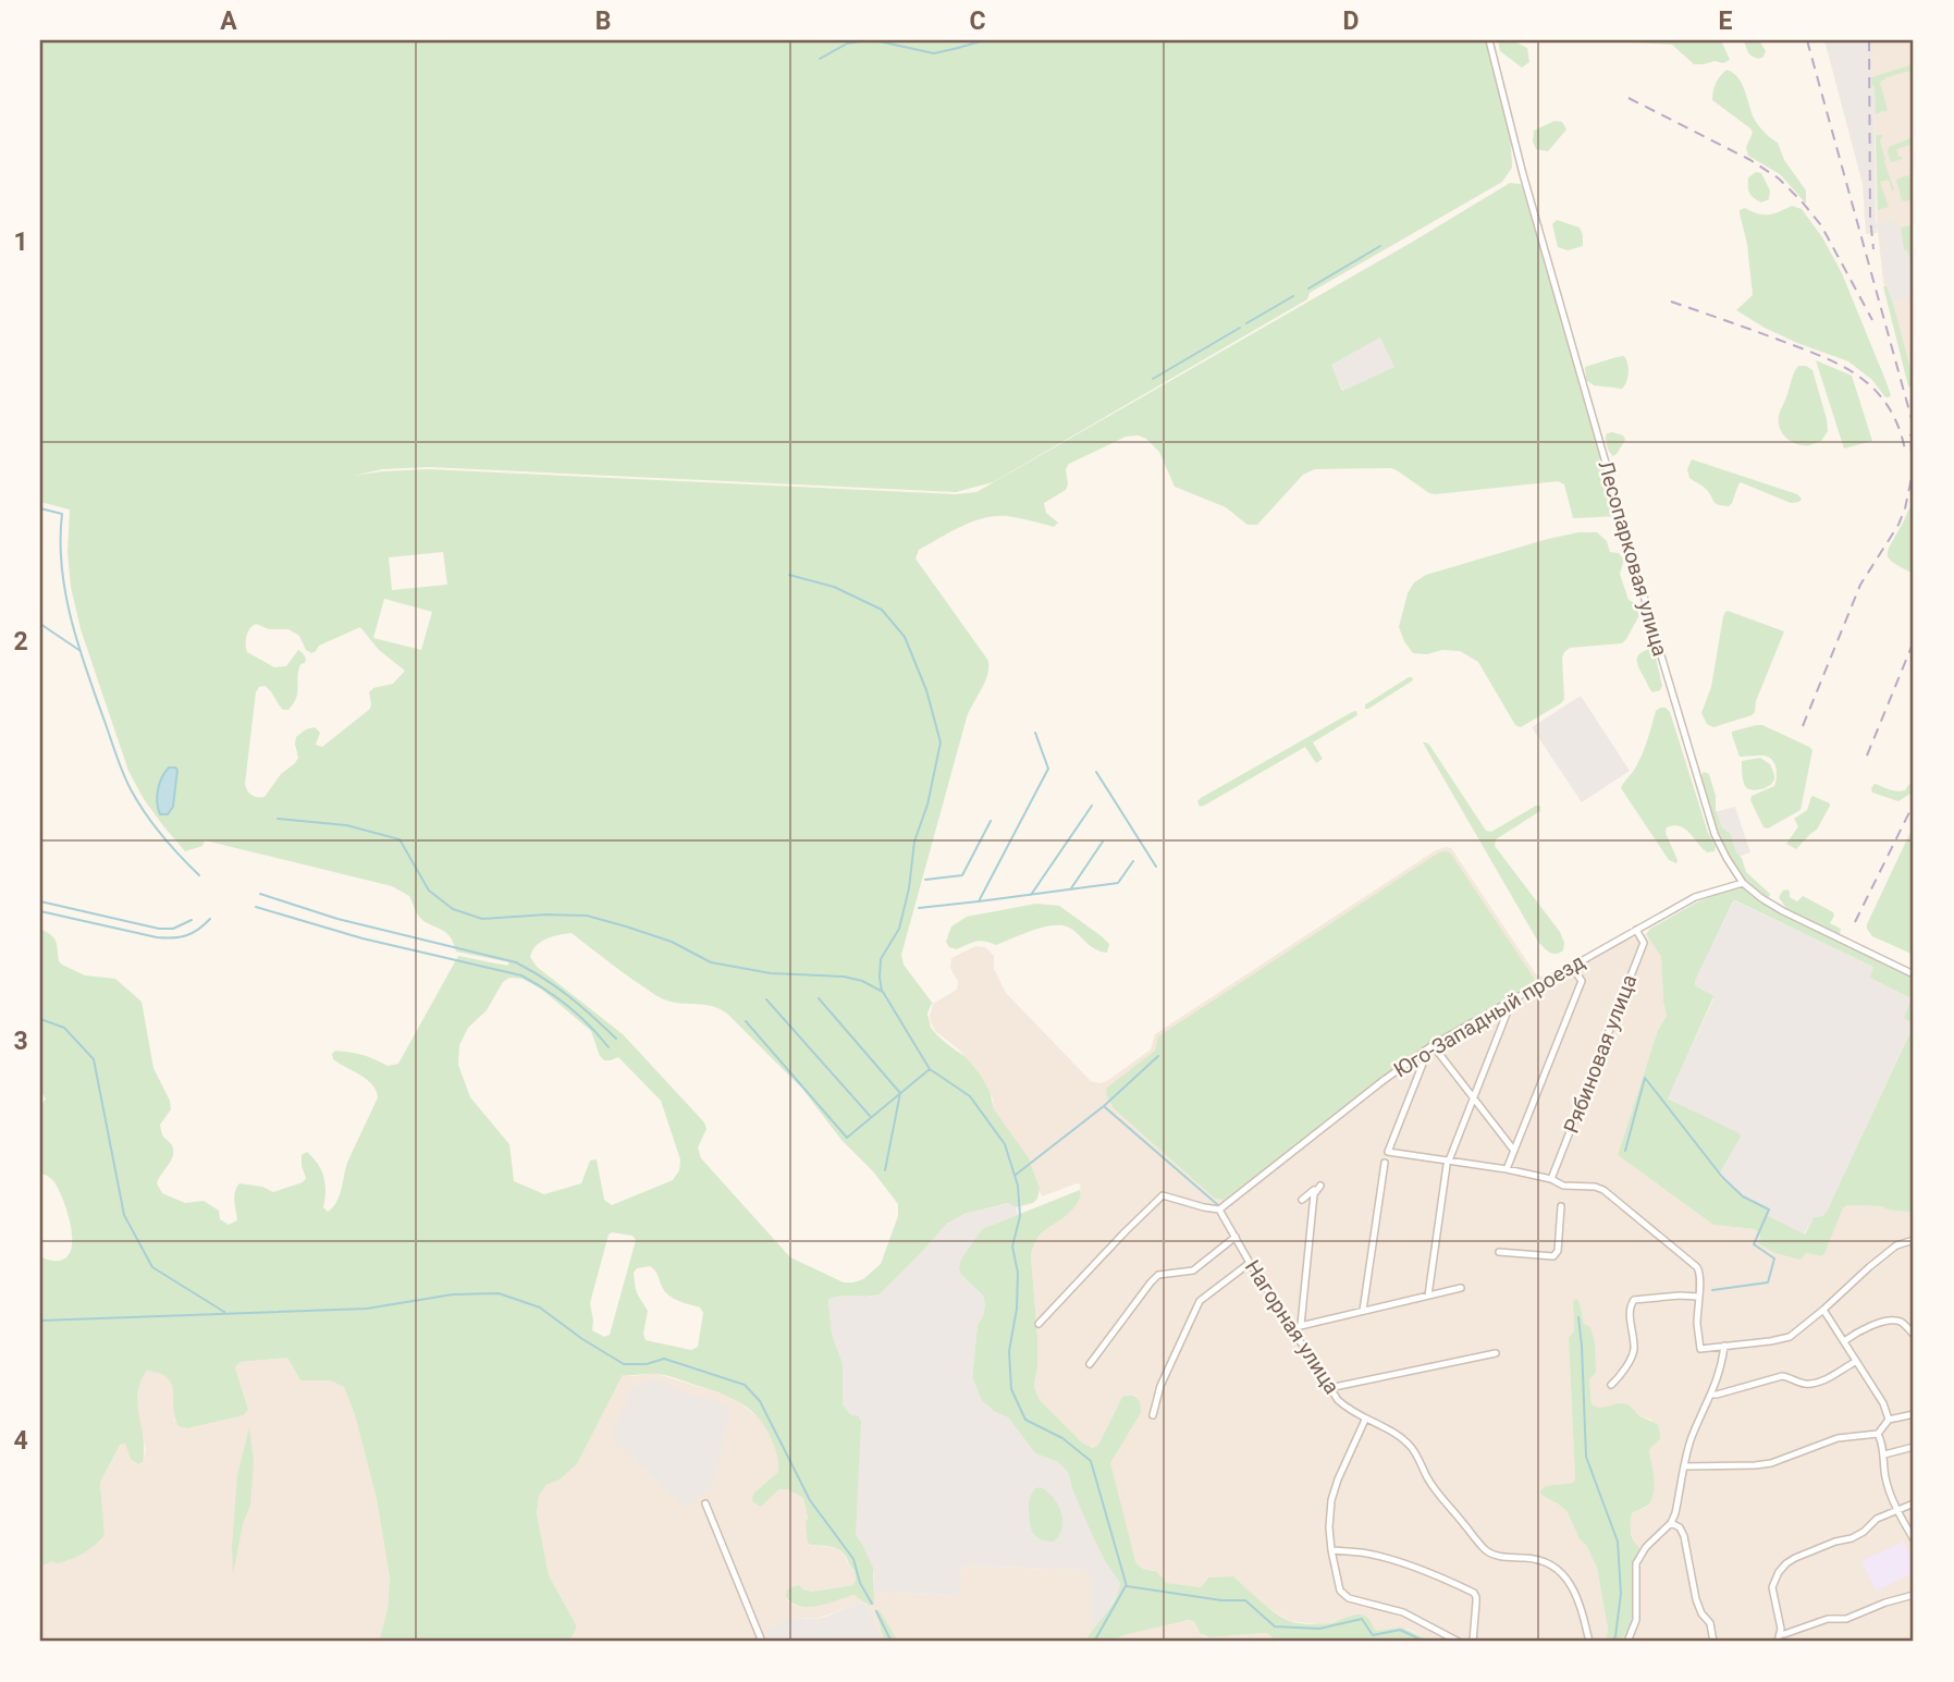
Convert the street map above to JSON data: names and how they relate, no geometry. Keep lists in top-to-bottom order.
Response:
{
  "streets": {
    "street": [
      "Лесопарковая улица",
      "Юго-Западный проезд",
      "Рябиновая улица",
      "Нагорная улица"
    ]
  },
  "crossings": [
    ["Лесопарковая улица", "Юго-Западный проезд"],
    ["Юго-Западный проезд", "Рябиновая улица"],
    ["Юго-Западный проезд", "Нагорная улица"]
  ],
  "grid": {
    "columns": [
      "A",
      "B",
      "C",
      "D",
      "E"
    ],
    "rows": [
      "1",
      "2",
      "3",
      "4"
    ]
  }
}
